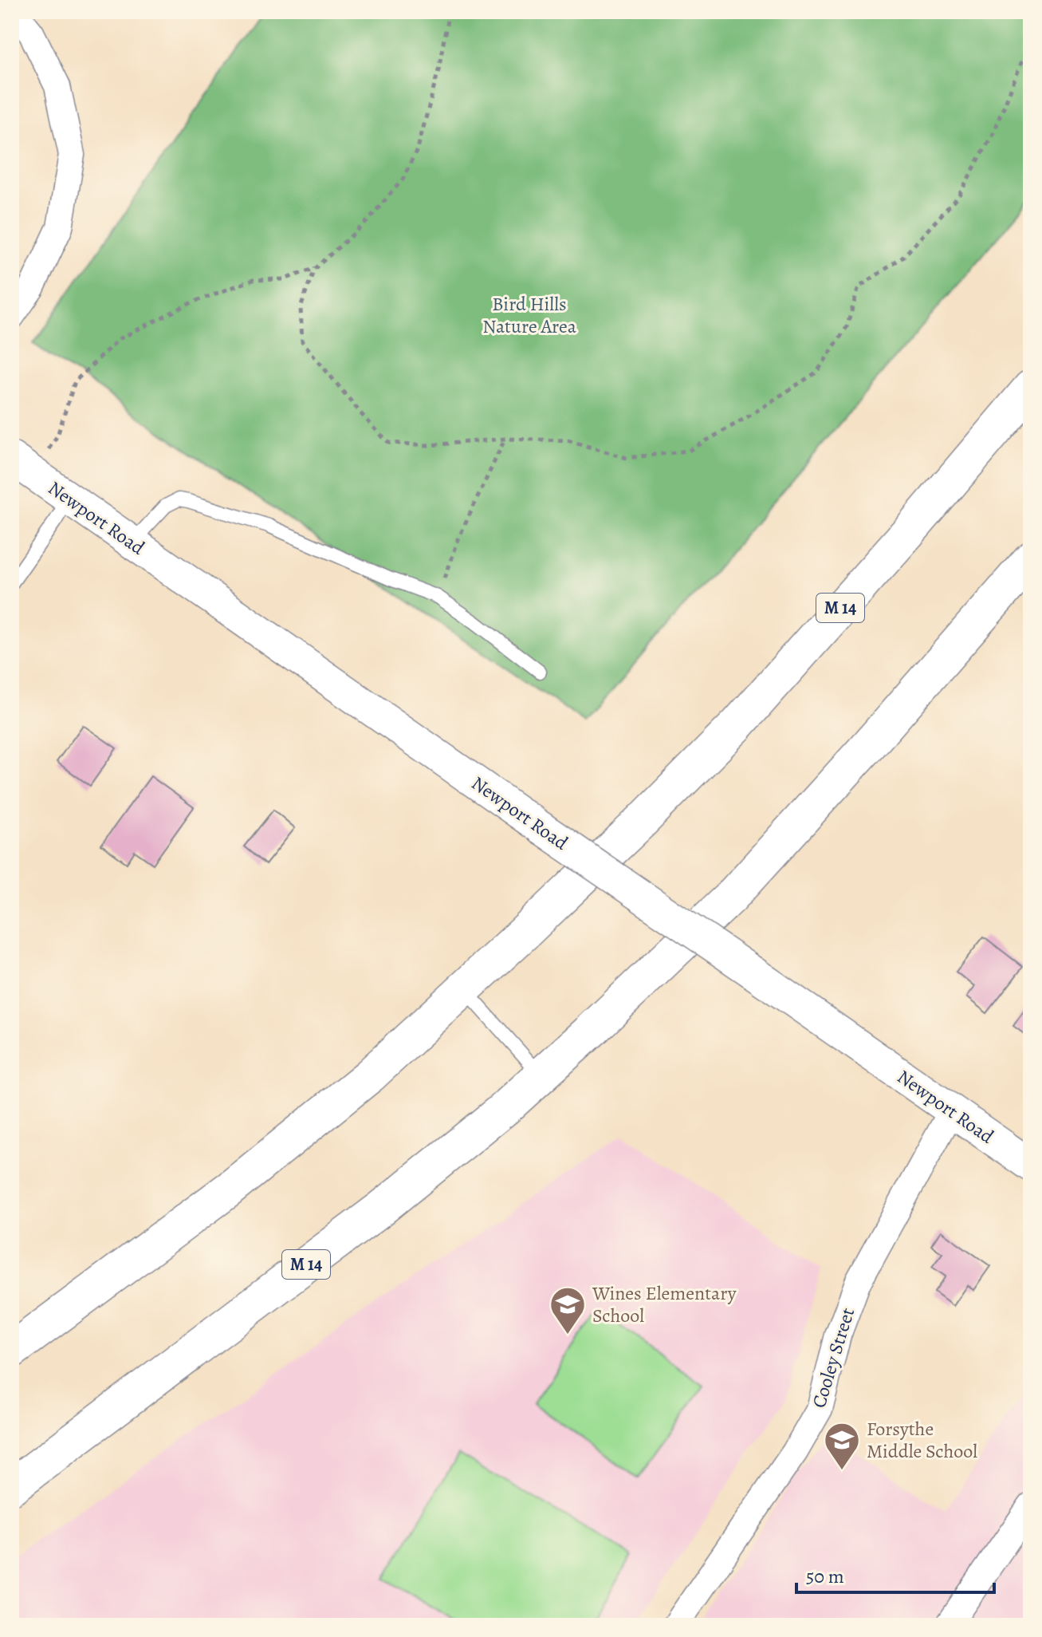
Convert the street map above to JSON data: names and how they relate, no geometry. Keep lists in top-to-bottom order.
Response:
{
  "streets": {
    "highway": ["M 14"],
    "street": ["Newport Road", "Cooley Street"]
  },
  "crossings": [
    ["Newport Road", "Cooley Street"]
  ],
  "parks": ["Bird Hills Nature Area"],
  "places": {
    "school or university": ["Wines Elementary School", "Forsythe Middle School"]
  },
  "scale_bar": "50 m"
}
